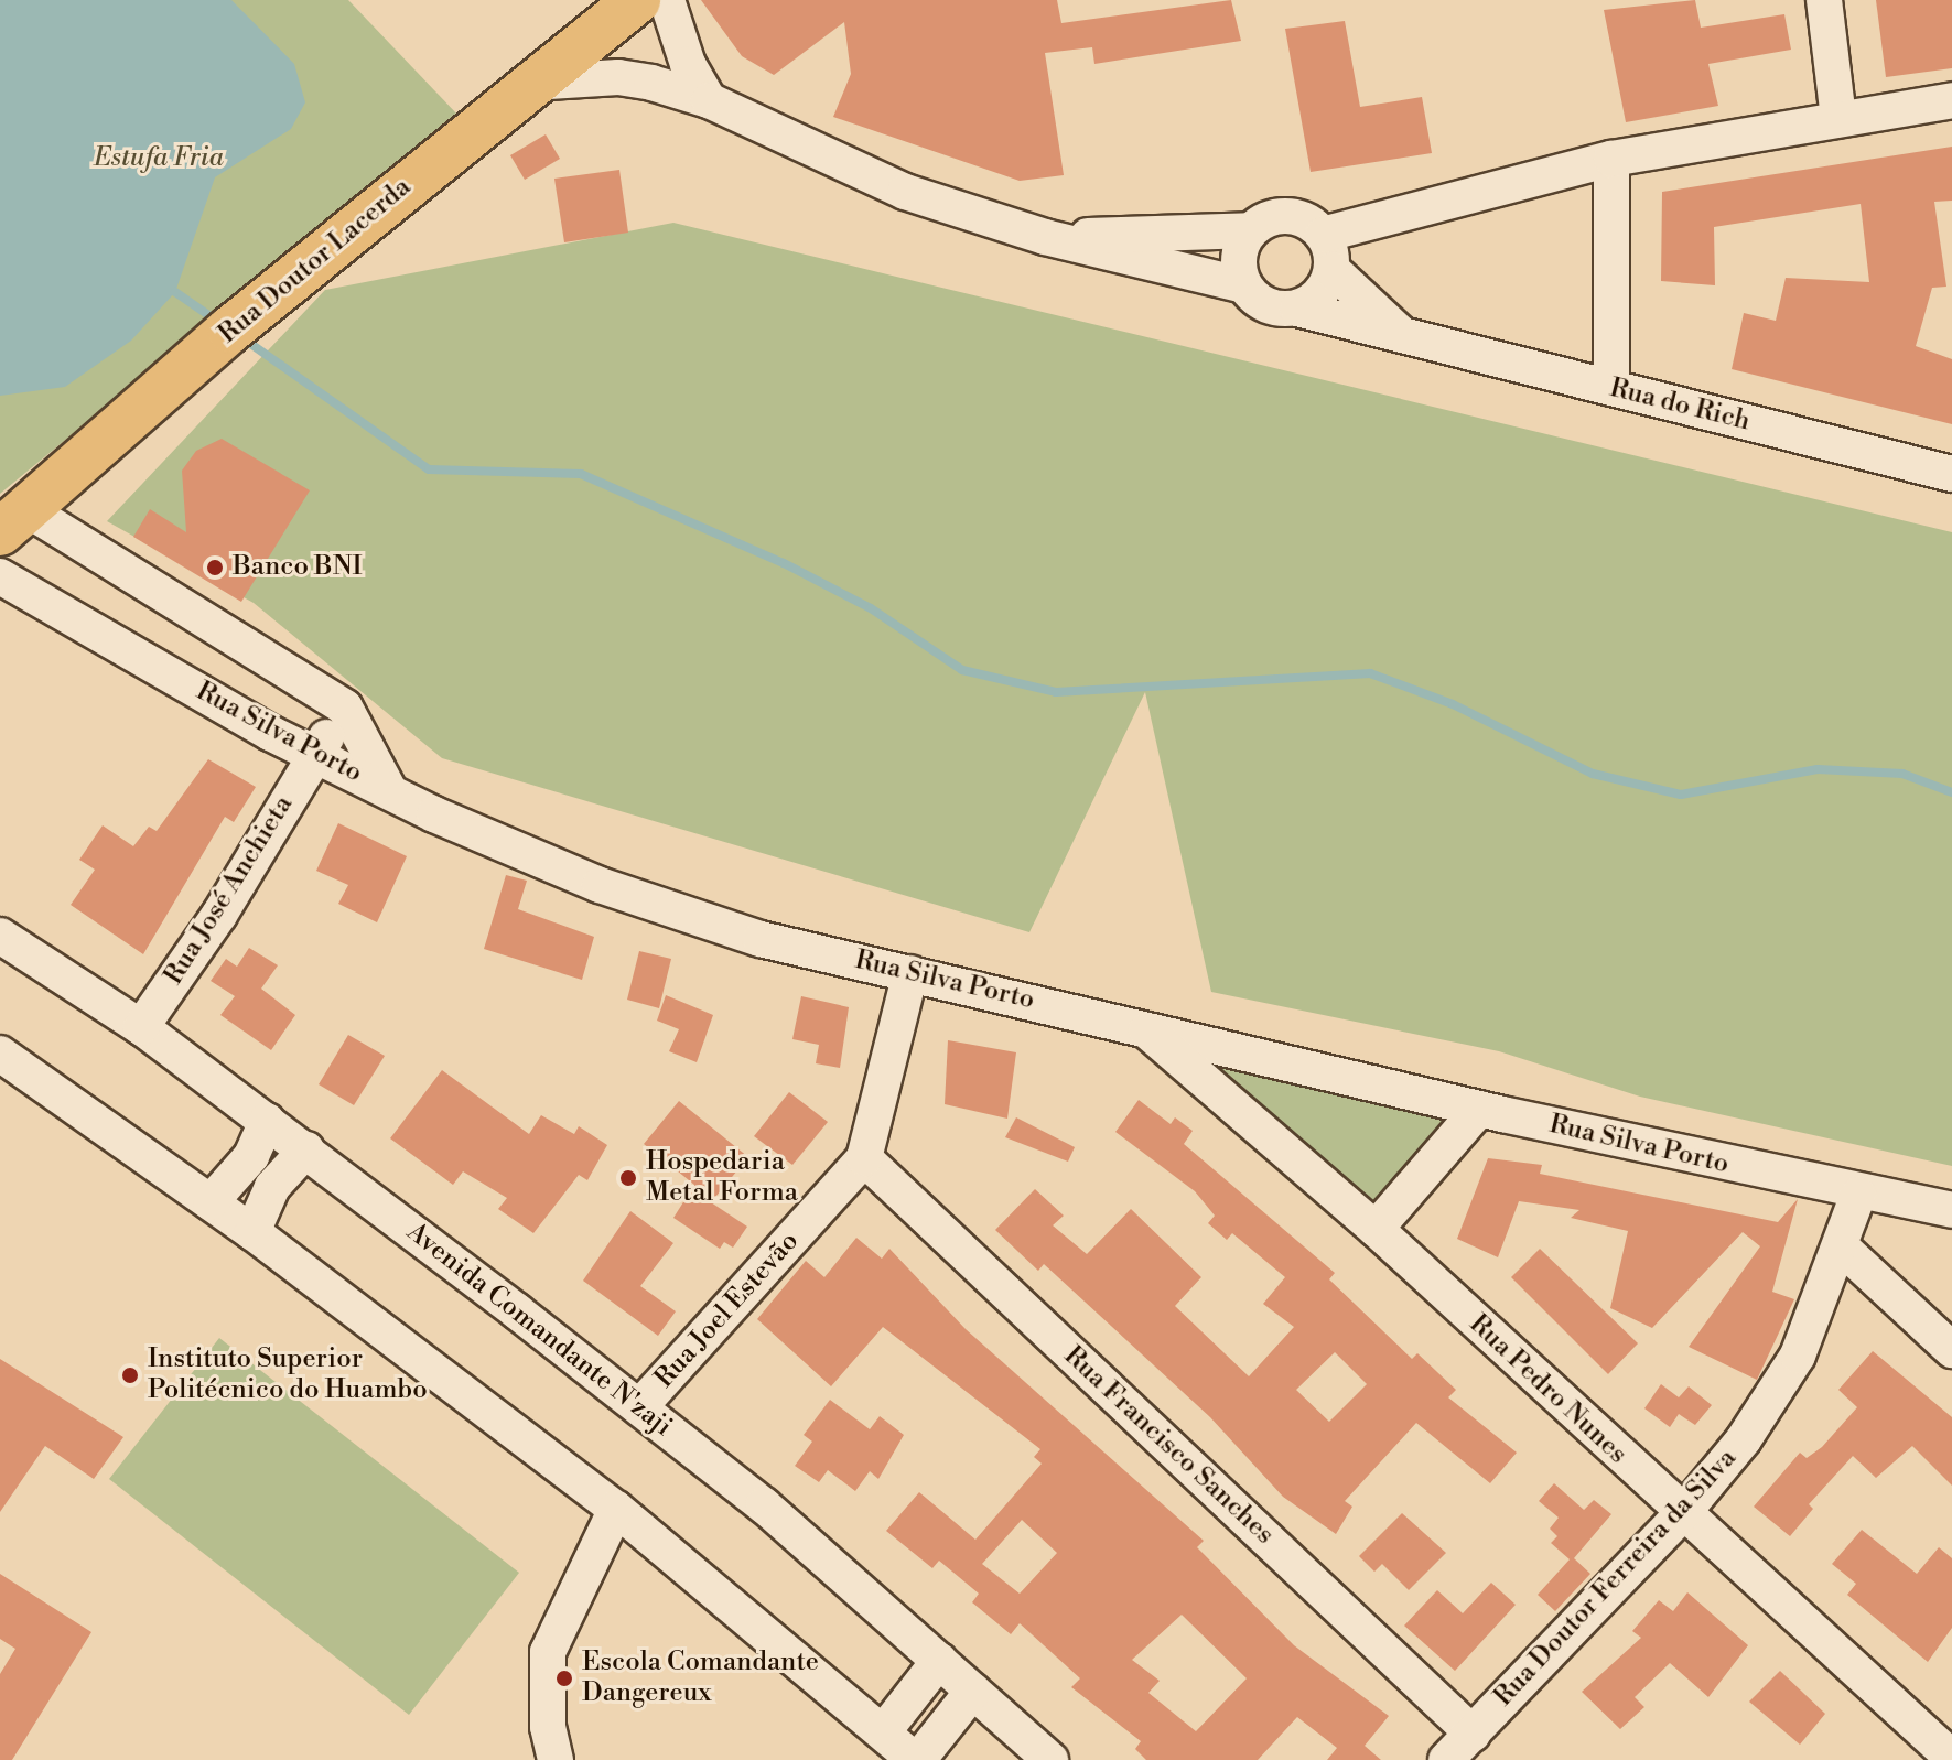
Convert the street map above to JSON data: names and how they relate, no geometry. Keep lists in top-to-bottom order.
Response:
{
  "streets": {
    "main road": ["Rua Doutor Lacerda"],
    "street": [
      "Rua do Rich",
      "Rua Silva Porto",
      "Rua José Anchieta",
      "Rua Joel Estevão",
      "Avenida Comandante N'zaji",
      "Rua Pedro Nunes",
      "Rua Francisco Sanches",
      "Rua Doutor Ferreira da Silva"
    ]
  },
  "crossings": [
    ["Rua Silva Porto", "Rua José Anchieta"],
    ["Rua Silva Porto", "Rua Joel Estevão"],
    ["Rua Silva Porto", "Rua Pedro Nunes"],
    ["Rua Silva Porto", "Rua Doutor Ferreira da Silva"],
    ["Rua José Anchieta", "Avenida Comandante N'zaji"],
    ["Rua Joel Estevão", "Avenida Comandante N'zaji"],
    ["Rua Joel Estevão", "Rua Francisco Sanches"],
    ["Rua Pedro Nunes", "Rua Doutor Ferreira da Silva"],
    ["Rua Francisco Sanches", "Rua Doutor Ferreira da Silva"]
  ],
  "parks": ["Estufa Fria"],
  "places": [
    "Banco BNI",
    "Hospedaria Metal Forma",
    "Instituto Superior Politécnico do Huambo",
    "Escola Comandante Dangereux"
  ]
}
